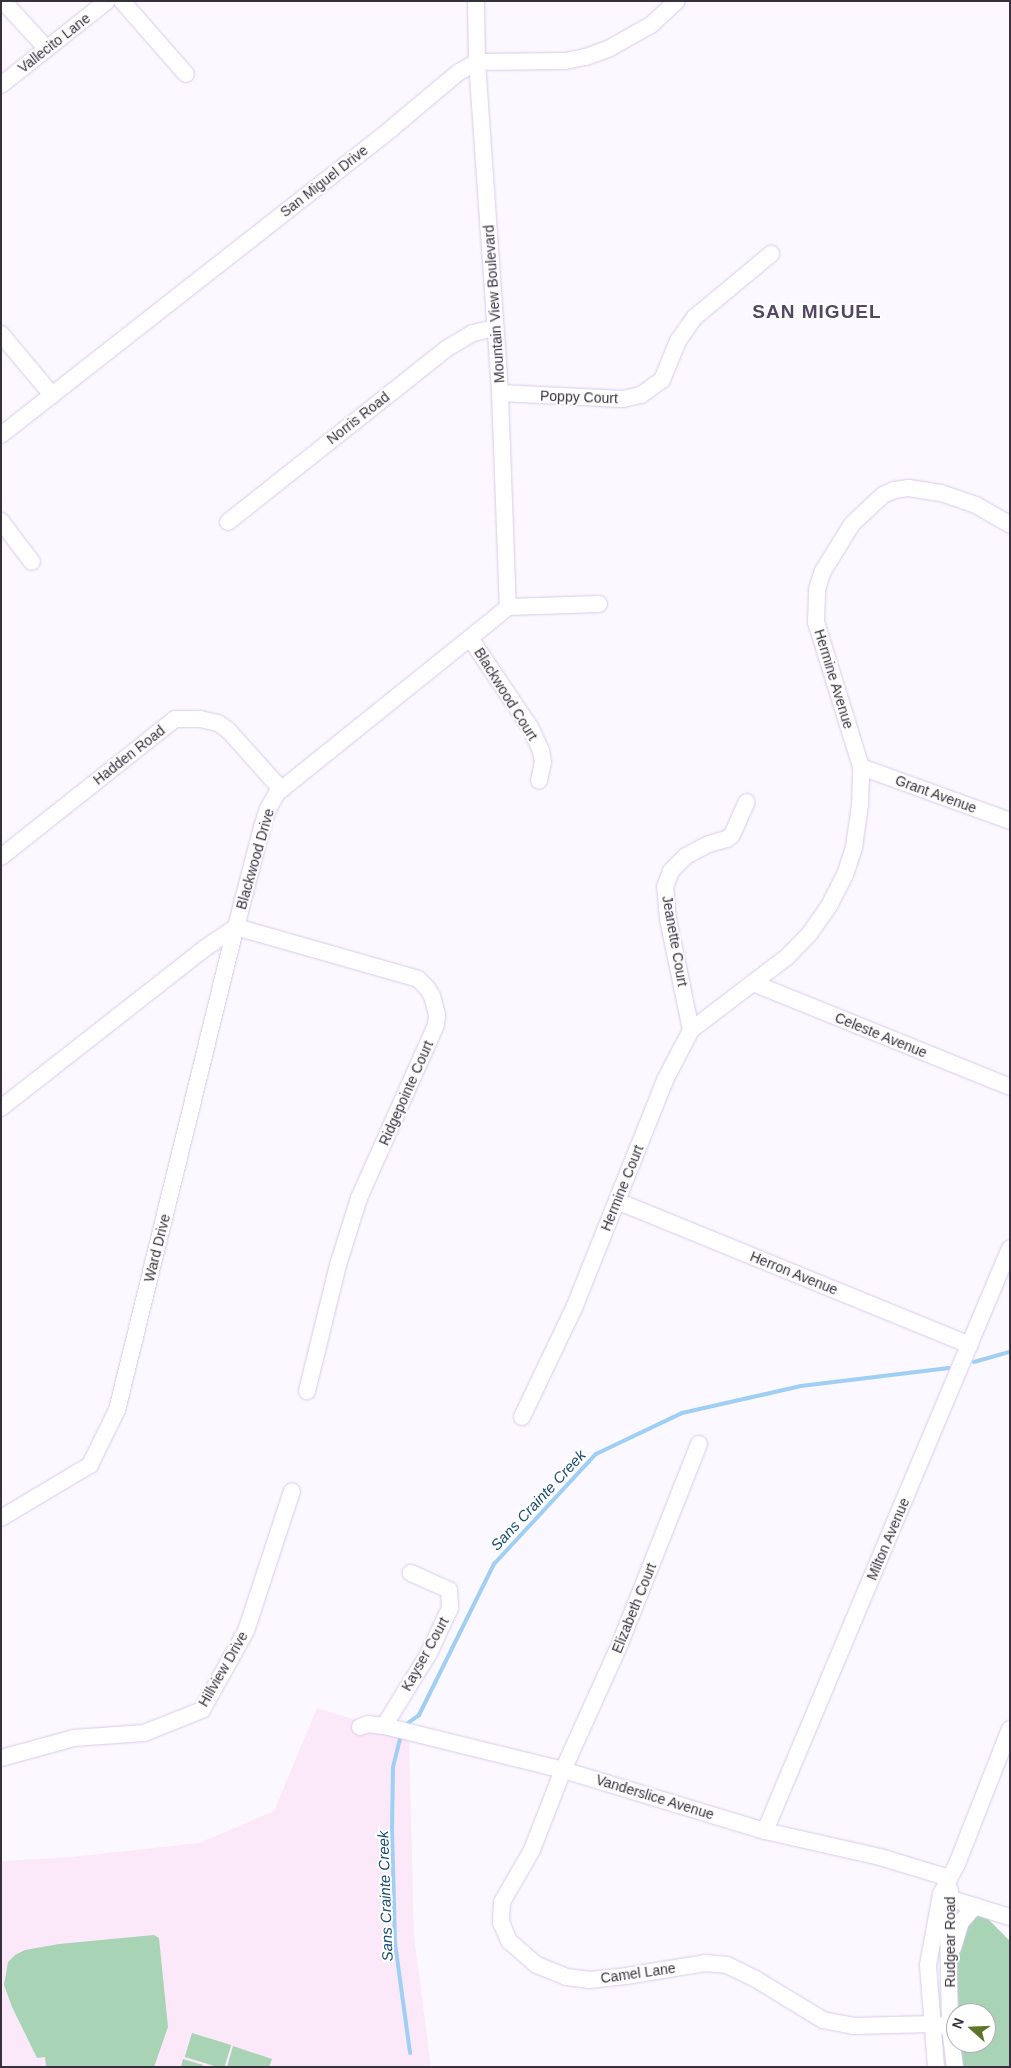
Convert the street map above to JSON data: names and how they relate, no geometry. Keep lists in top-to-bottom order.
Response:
{
  "streets": {
    "street": [
      "Vallecito Lane",
      "San Miguel Drive",
      "Mountain View Boulevard",
      "Poppy Court",
      "Norris Road",
      "Hermine Avenue",
      "Blackwood Court",
      "Hadden Road",
      "Grant Avenue",
      "Blackwood Drive",
      "Jeanette Court",
      "Celeste Avenue",
      "Ridgepointe Court",
      "Hermine Court",
      "Ward Drive",
      "Herron Avenue",
      "Milton Avenue",
      "Elizabeth Court",
      "Kayser Court",
      "Hillview Drive",
      "Vanderslice Avenue",
      "Rudgear Road",
      "Camel Lane"
    ]
  },
  "crossings": [
    ["San Miguel Drive", "Mountain View Boulevard"],
    ["Mountain View Boulevard", "Poppy Court"],
    ["Mountain View Boulevard", "Norris Road"],
    ["Mountain View Boulevard", "Blackwood Drive"],
    ["Hermine Avenue", "Grant Avenue"],
    ["Hermine Avenue", "Celeste Avenue"],
    ["Hermine Avenue", "Hermine Court"],
    ["Blackwood Court", "Blackwood Drive"],
    ["Hadden Road", "Blackwood Drive"],
    ["Blackwood Drive", "Ridgepointe Court"],
    ["Blackwood Drive", "Ward Drive"],
    ["Jeanette Court", "Hermine Court"],
    ["Celeste Avenue", "Hermine Court"],
    ["Ridgepointe Court", "Ward Drive"],
    ["Hermine Court", "Herron Avenue"],
    ["Herron Avenue", "Milton Avenue"],
    ["Milton Avenue", "Vanderslice Avenue"],
    ["Elizabeth Court", "Vanderslice Avenue"],
    ["Elizabeth Court", "Camel Lane"],
    ["Kayser Court", "Vanderslice Avenue"],
    ["Vanderslice Avenue", "Rudgear Road"],
    ["Vanderslice Avenue", "Camel Lane"],
    ["Rudgear Road", "Camel Lane"]
  ],
  "districts": ["SAN MIGUEL"],
  "water": ["Sans Crainte Creek"],
  "north": "left"
}
